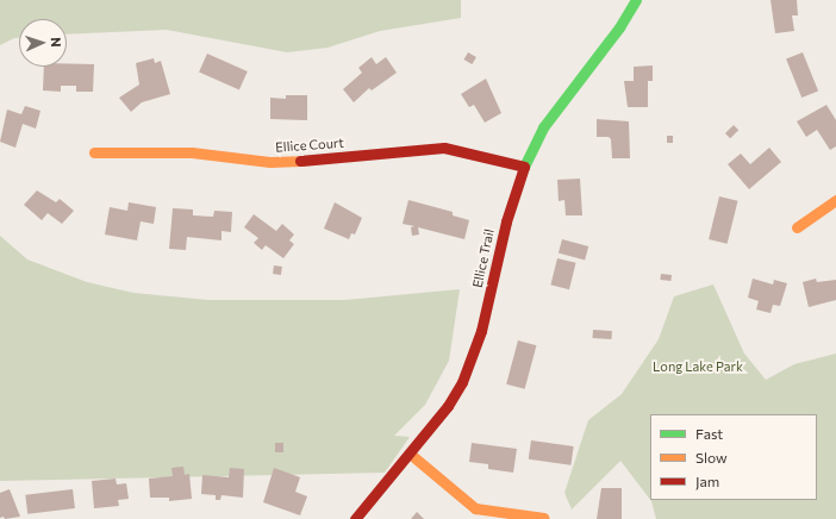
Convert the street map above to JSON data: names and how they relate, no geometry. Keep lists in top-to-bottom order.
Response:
{
  "streets": {
    "street": ["Ellice Court", "Ellice Trail"]
  },
  "crossings": [
    ["Ellice Court", "Ellice Trail"]
  ],
  "parks": ["Long Lake Park"],
  "legend": ["Fast", "Slow", "Jam"],
  "north": "right"
}
